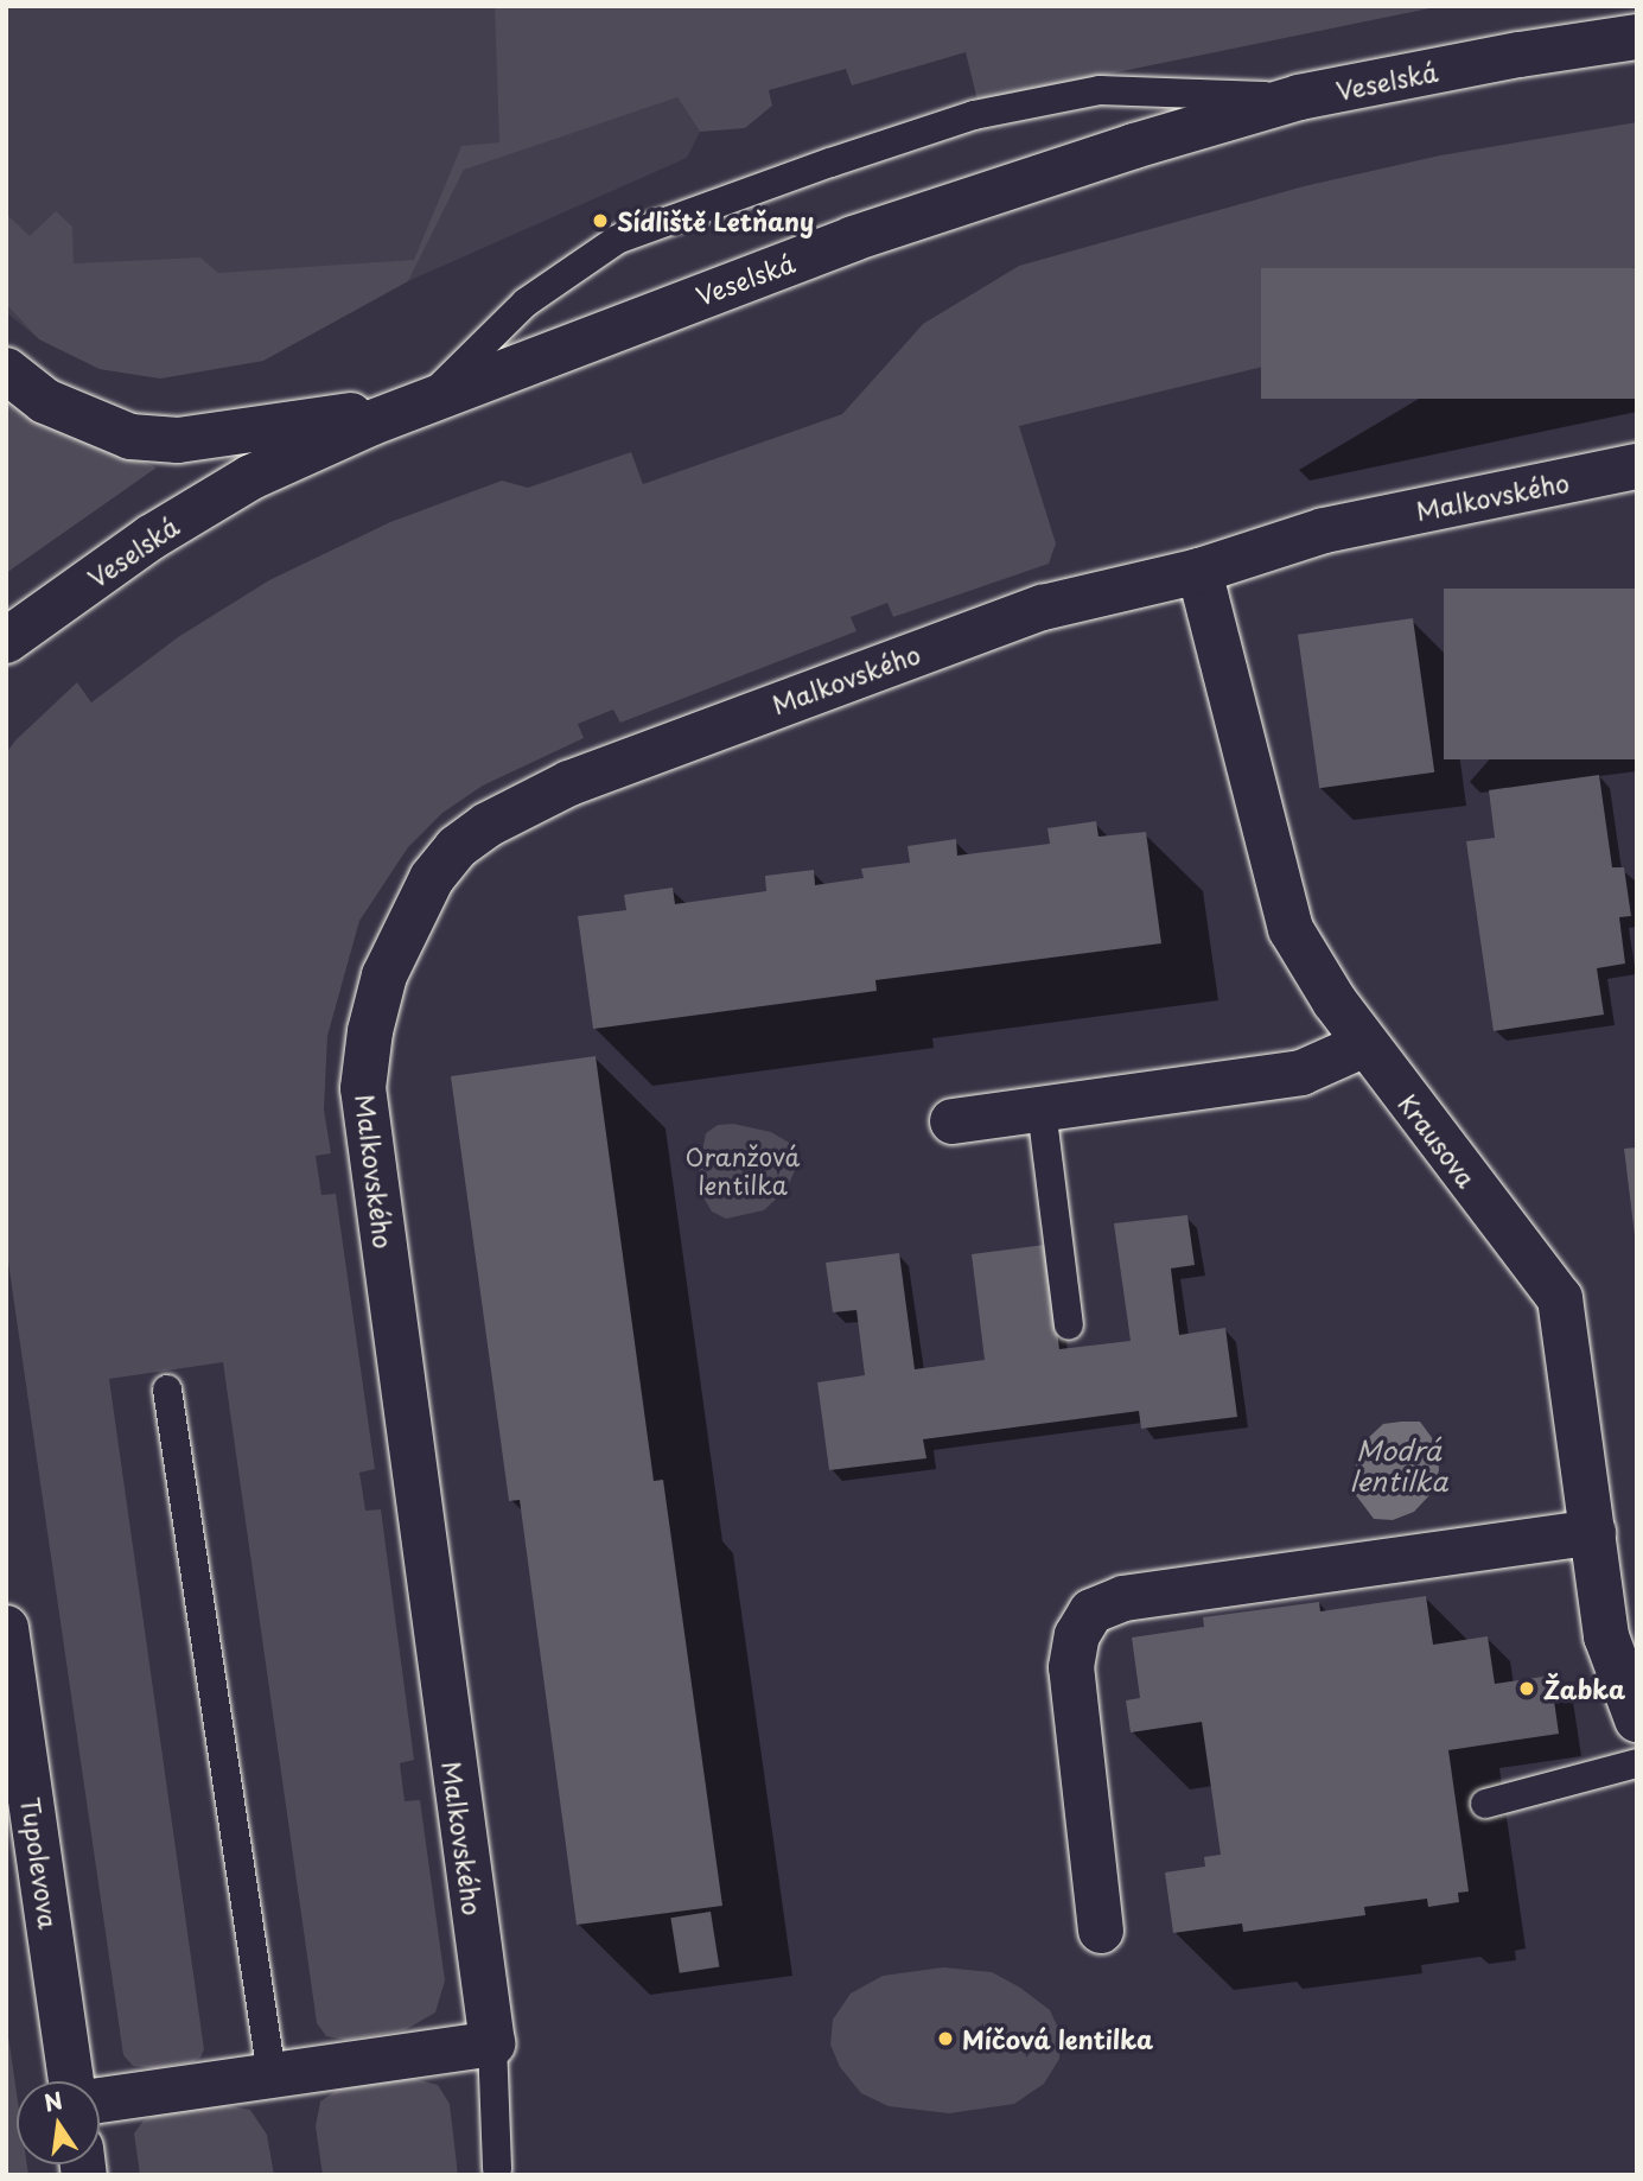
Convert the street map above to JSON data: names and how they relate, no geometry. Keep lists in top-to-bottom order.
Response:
{
  "streets": {
    "street": [
      "Veselská",
      "Malkovského",
      "Krausova",
      "Tupolevova"
    ]
  },
  "crossings": [
    ["Malkovského", "Krausova"]
  ],
  "water": ["Modrá lentilka"],
  "parks": ["Oranžová lentilka"],
  "places": ["Sídliště Letňany", "Žabka", "Míčová lentilka"],
  "north": "top"
}
